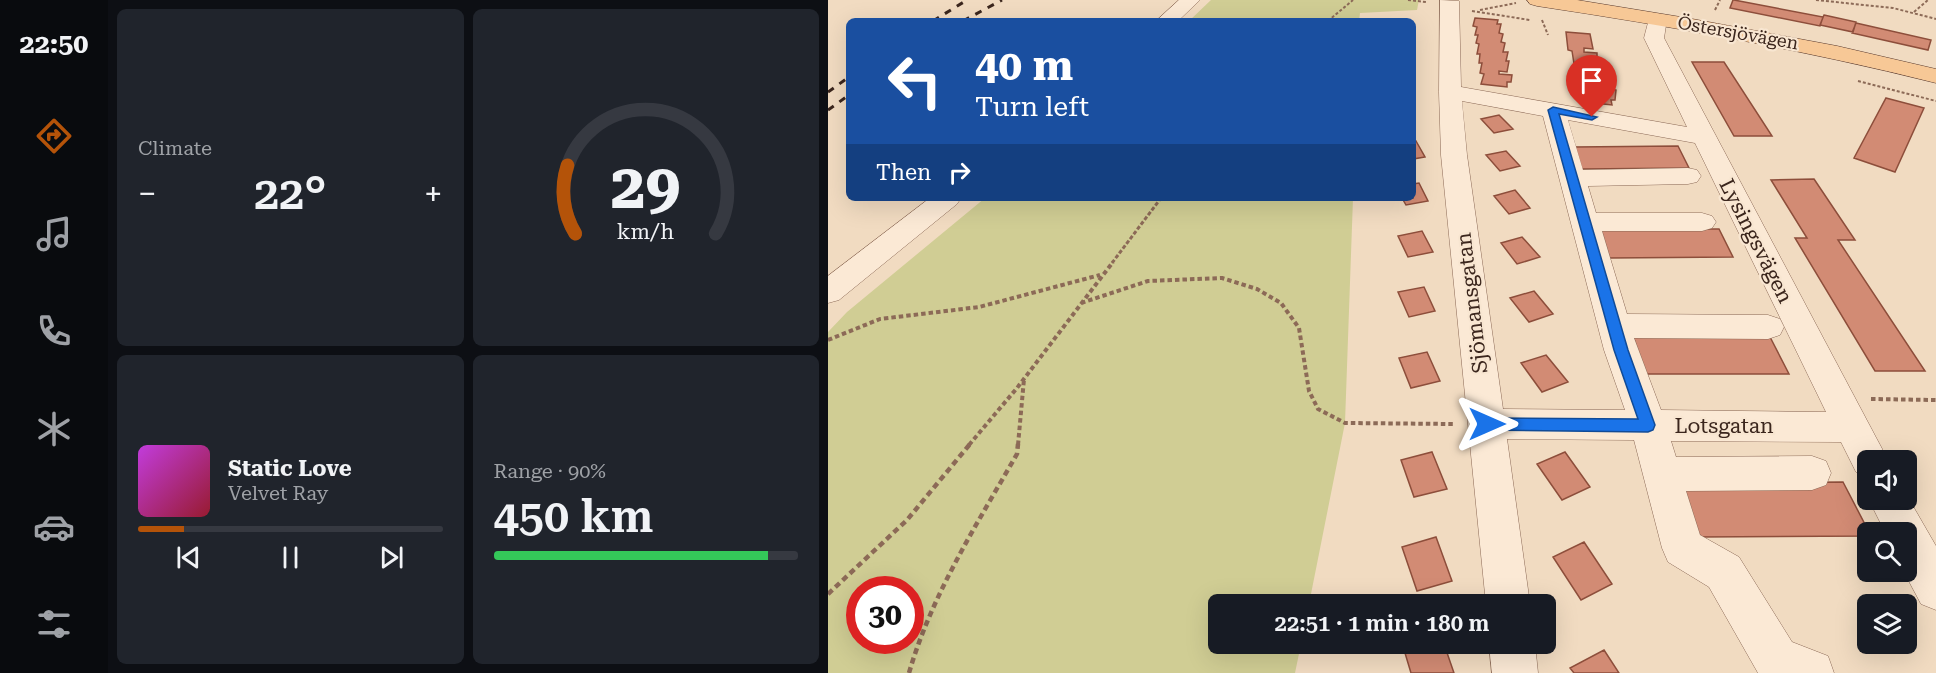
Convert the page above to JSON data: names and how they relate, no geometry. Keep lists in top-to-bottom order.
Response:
{
  "streets": {
    "main road": ["Östersjövägen"],
    "street": ["Lysingsvägen", "Sjömansgatan", "Lotsgatan"]
  },
  "crossings": [
    ["Östersjövägen", "Lysingsvägen"],
    ["Lysingsvägen", "Lotsgatan"],
    ["Sjömansgatan", "Lotsgatan"]
  ],
  "page": {
    "tabs": "22:50",
    "tile": [
      "Climate",
      ["Range · 90%", "450 km"]
    ],
    "turn": ["40 m", "Turn left"],
    "then": "Then",
    "heat": ["−", "22°", "+"],
    "song": ["Static Love", "Velvet Ray"],
    "limit": "30",
    "trip": "22:51 · 1 min · 180 m",
    "gauge": ["29", "km/h"]
  }
}
